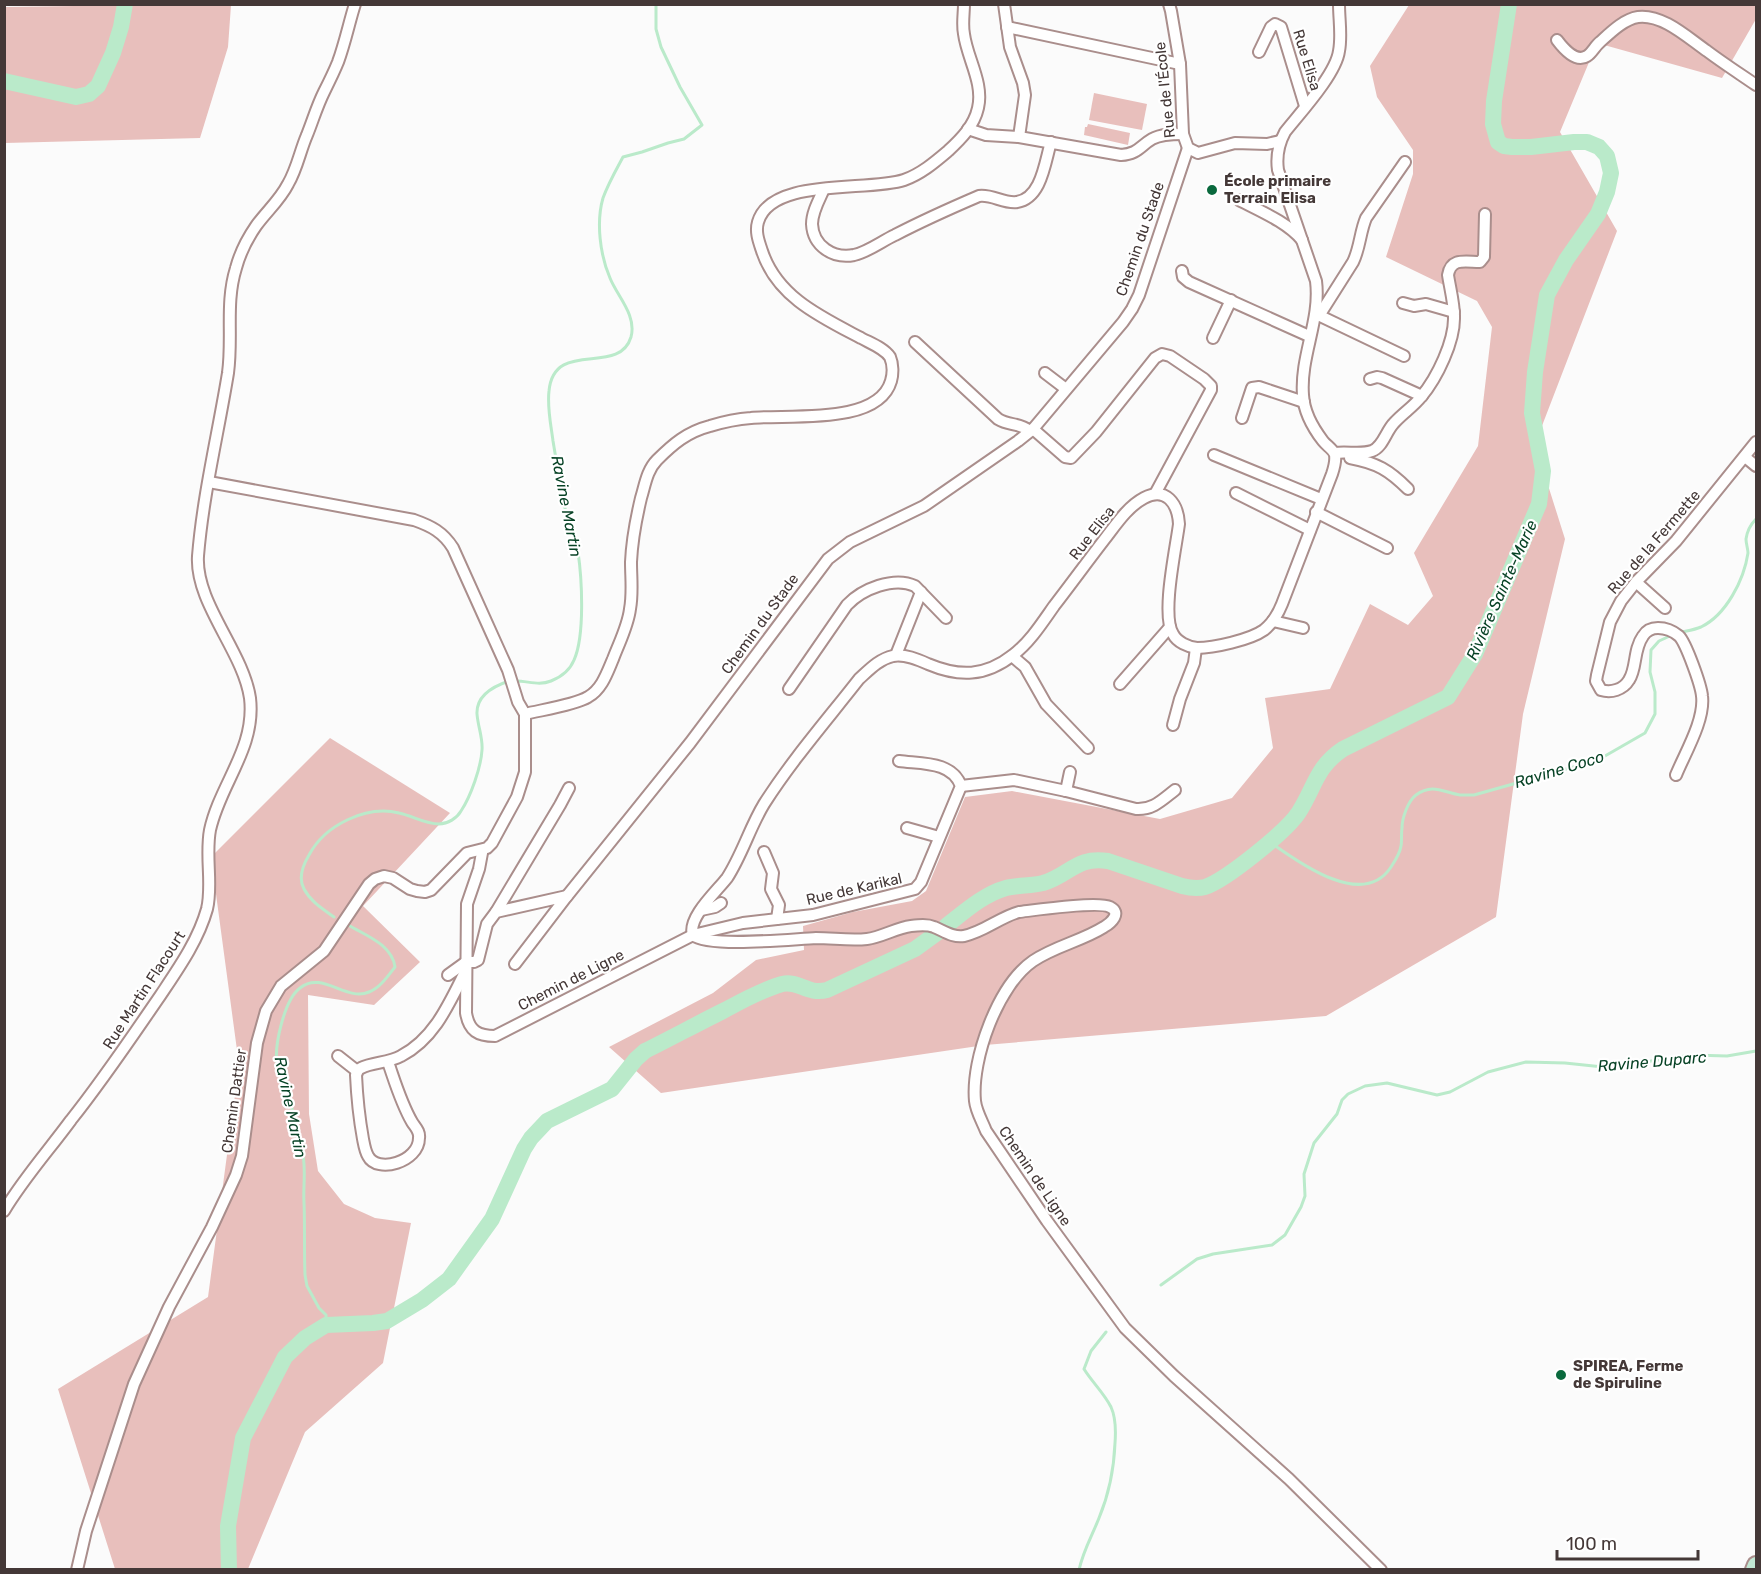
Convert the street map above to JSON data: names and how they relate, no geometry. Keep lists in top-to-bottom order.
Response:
{
  "streets": {
    "street": [
      "Rue Elisa",
      "Rue de l'École",
      "Chemin du Stade",
      "Rue de la Fermette",
      "Rue de Karikal",
      "Chemin de Ligne",
      "Rue Martin Flacourt",
      "Chemin Dattier"
    ]
  },
  "crossings": [
    ["Rue Elisa", "Rue de l'École"],
    ["Rue de l'École", "Chemin du Stade"],
    ["Rue de Karikal", "Chemin de Ligne"],
    ["Chemin de Ligne", "Chemin Dattier"]
  ],
  "water": [
    "Ravine Martin",
    "Rivière Sainte-Marie",
    "Ravine Coco",
    "Ravine Duparc"
  ],
  "places": ["École primaire Terrain Elisa", "SPIREA, Ferme de Spiruline"],
  "scale_bar": "100 m"
}
